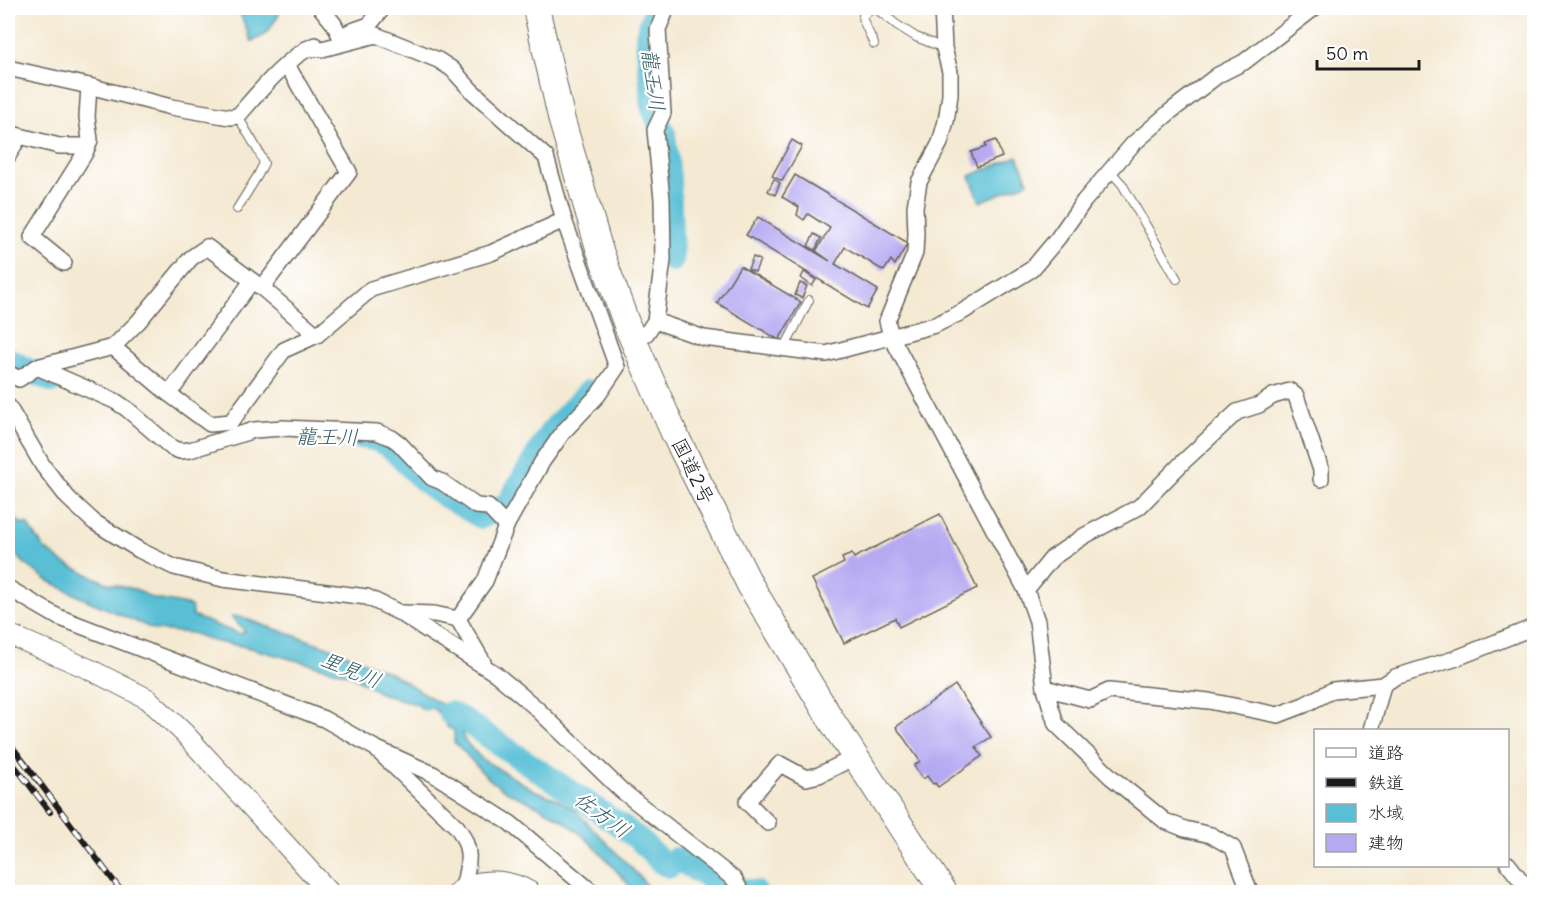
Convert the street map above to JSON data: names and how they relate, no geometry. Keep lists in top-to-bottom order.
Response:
{
  "streets": {
    "highway": ["国道2号"]
  },
  "water": ["龍王川", "里見川", "佐方川"],
  "legend": [
    "道路",
    "鉄道",
    "水域",
    "建物"
  ],
  "scale_bar": "50 m"
}
